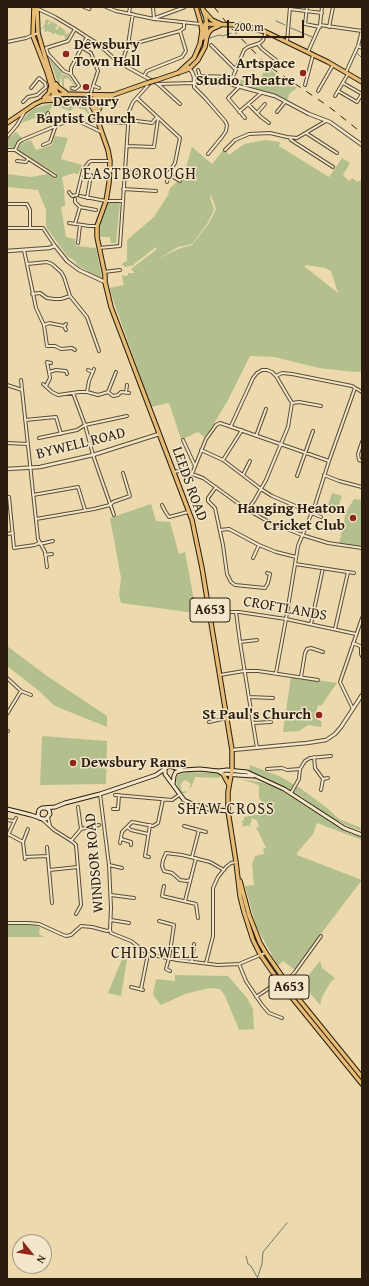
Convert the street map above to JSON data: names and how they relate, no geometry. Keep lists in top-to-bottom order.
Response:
{
  "streets": {
    "main road": ["LEEDS ROAD", "A653"],
    "street": ["BYWELL ROAD", "CROFTLANDS", "WINDSOR ROAD"]
  },
  "crossings": [
    ["BYWELL ROAD", "LEEDS ROAD"],
    ["LEEDS ROAD", "CROFTLANDS"]
  ],
  "districts": ["EASTBOROUGH", "SHAW CROSS", "CHIDSWELL"],
  "places": [
    "Dewsbury Town Hall",
    "Artspace Studio Theatre",
    "Dewsbury Baptist Church",
    "Hanging Heaton Cricket Club",
    "St Paul's Church",
    "Dewsbury Rams"
  ],
  "scale_bar": "200 m",
  "north": "bottom right"
}
